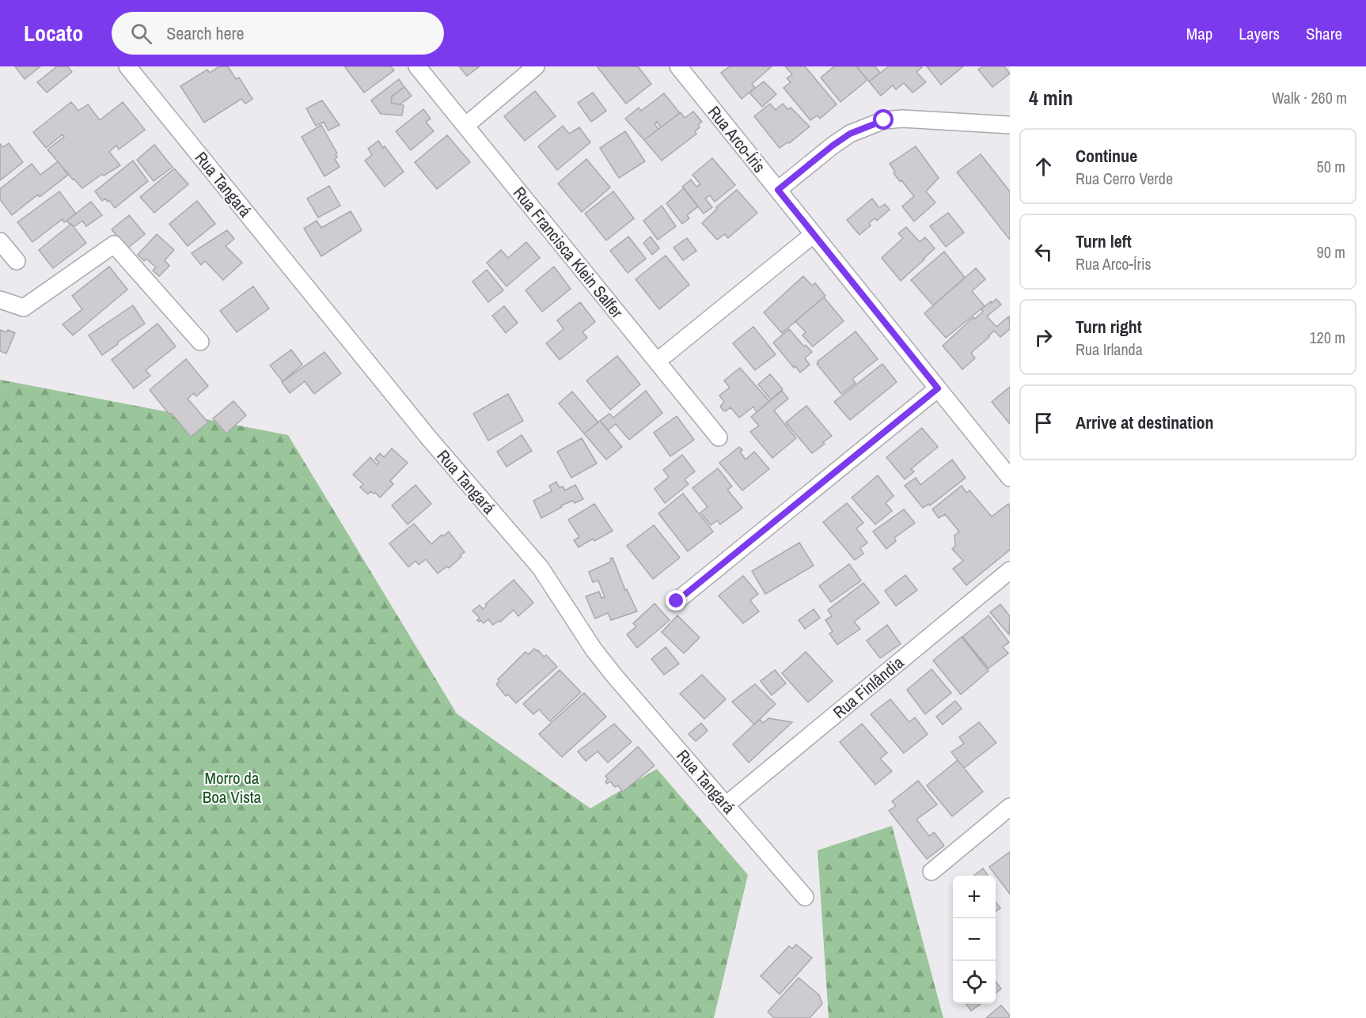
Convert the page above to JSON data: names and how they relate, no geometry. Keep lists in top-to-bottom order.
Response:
{
  "streets": {
    "street": [
      "Rua Arco-Íris",
      "Rua Tangará",
      "Rua Francisca Klein Salfer",
      "Rua Finlândia"
    ]
  },
  "crossings": [
    ["Rua Tangará", "Rua Finlândia"]
  ],
  "parks": ["Morro da Boa Vista"],
  "page": {
    "header": "Locato",
    "search": "Search here",
    "nav": ["Map", "Layers", "Share"],
    "heading": ["4 min", "Walk · 260 m"],
    "list": [
      ["Continue", "Rua Cerro Verde", "50 m"],
      ["Turn left", "Rua Arco-Íris", "90 m"],
      ["Turn right", "Rua Irlanda", "120 m"],
      "Arrive at destination"
    ],
    "map_buttons": ["+", "−"]
  }
}
